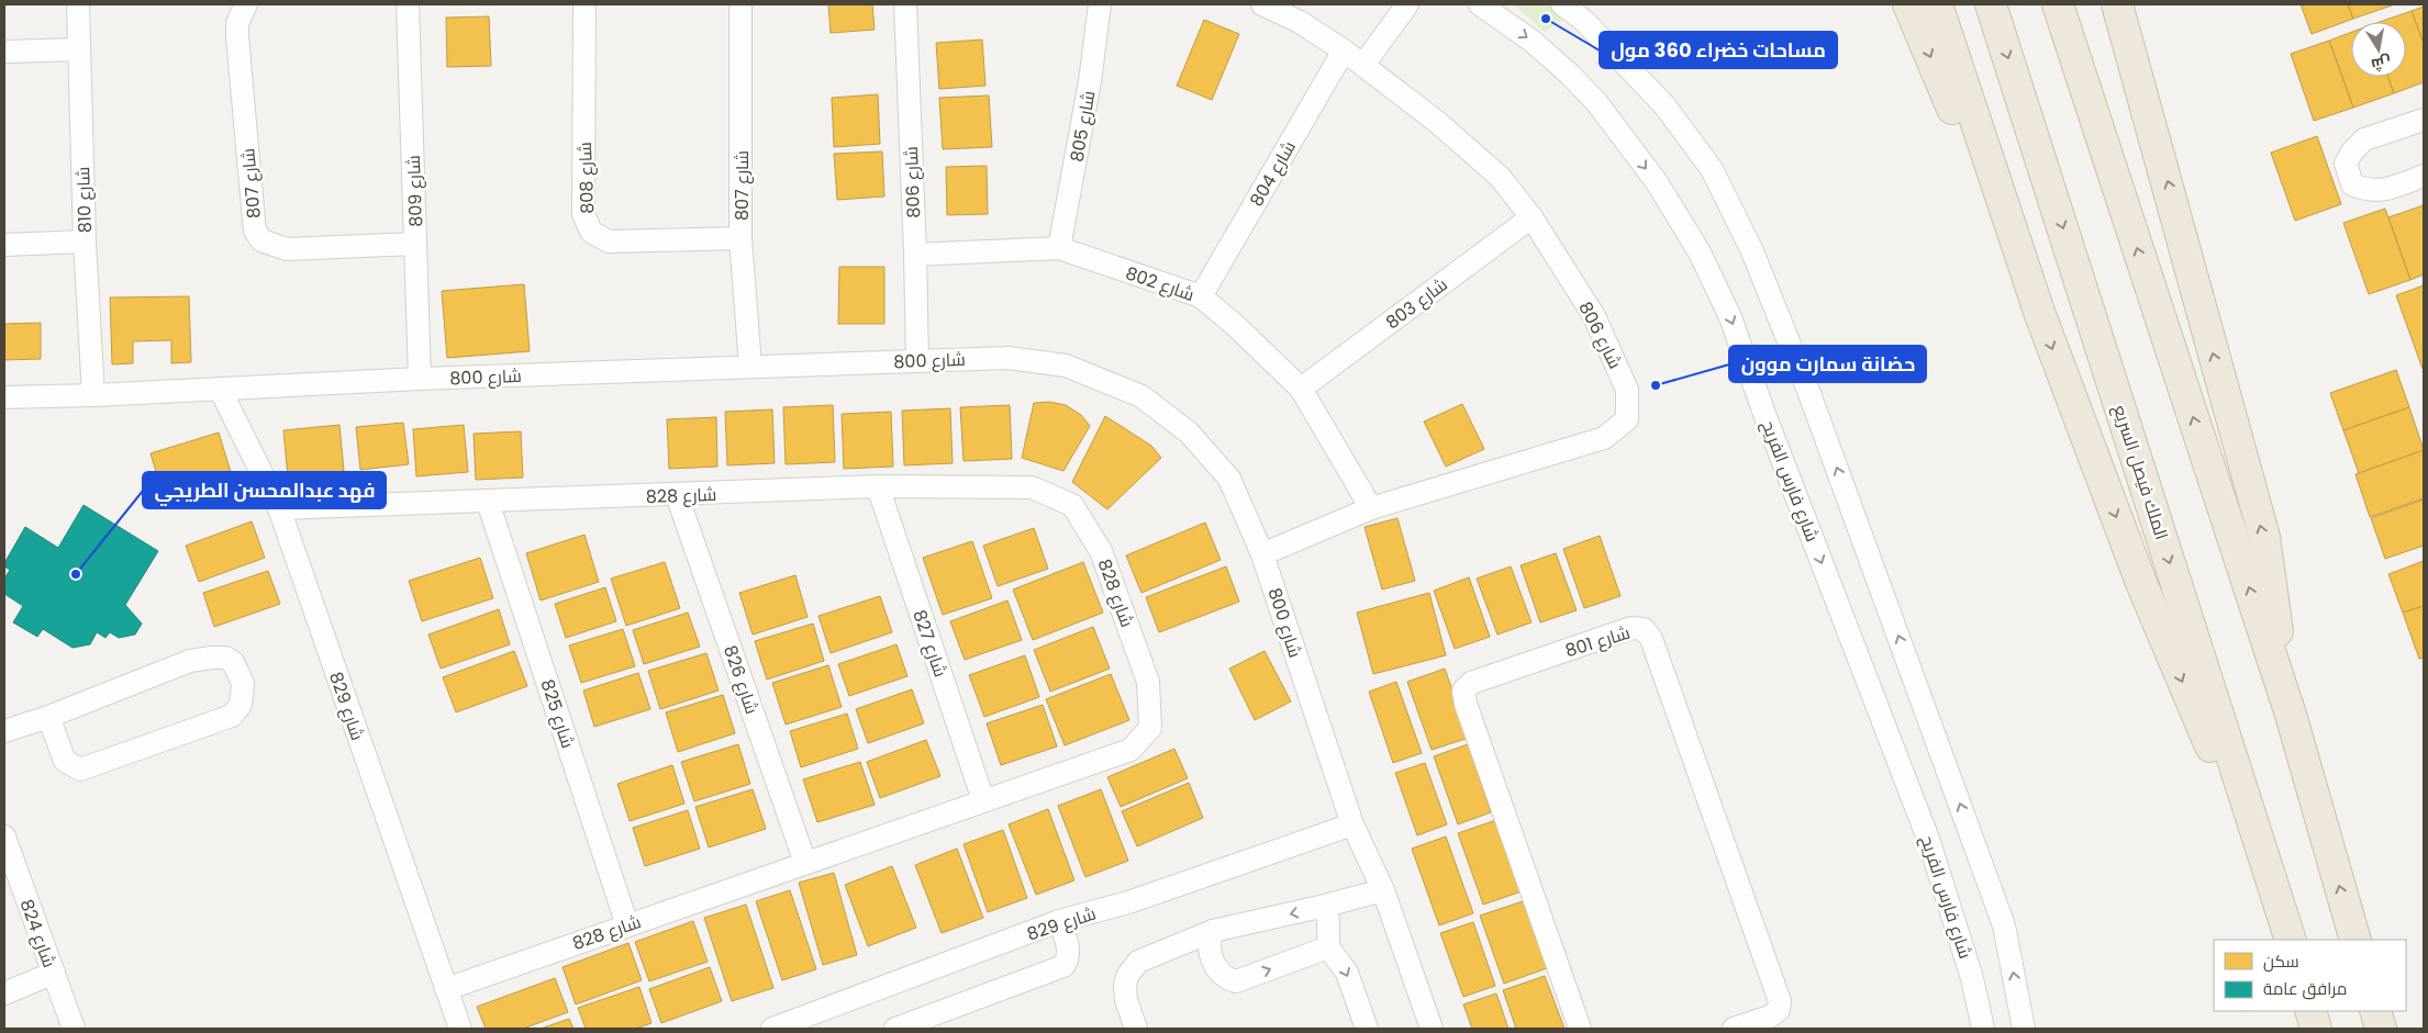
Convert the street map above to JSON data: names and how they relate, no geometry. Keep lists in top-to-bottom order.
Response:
{
  "streets": {
    "highway": ["الملك فيصل السريع"],
    "street": [
      "شارع 805",
      "شارع 804",
      "شارع 808",
      "شارع 806",
      "شارع 807",
      "شارع 809",
      "شارع 810",
      "شارع 802",
      "شارع 803",
      "شارع 800",
      "شارع فارس الفريح",
      "شارع 828",
      "شارع 801",
      "شارع 827",
      "شارع 826",
      "شارع 829",
      "شارع 825",
      "شارع 824"
    ]
  },
  "crossings": [
    ["شارع 805", "شارع 802"],
    ["شارع 804", "شارع 806"],
    ["شارع 804", "شارع 802"],
    ["شارع 808", "شارع 807"],
    ["شارع 806", "شارع 802"],
    ["شارع 806", "شارع 803"],
    ["شارع 806", "شارع 800"],
    ["شارع 807", "شارع 809"],
    ["شارع 807", "شارع 800"],
    ["شارع 809", "شارع 800"],
    ["شارع 810", "شارع 800"],
    ["شارع 802", "شارع 803"],
    ["شارع 800", "شارع 829"],
    ["شارع 828", "شارع 827"],
    ["شارع 828", "شارع 826"],
    ["شارع 828", "شارع 829"],
    ["شارع 828", "شارع 825"]
  ],
  "places": ["مساحات خضراء 360 مول", "حضانة سمارت موون", "فهد عبدالمحسن الطريجي"],
  "legend": ["سكن", "مرافق عامة"],
  "north": "bottom"
}
